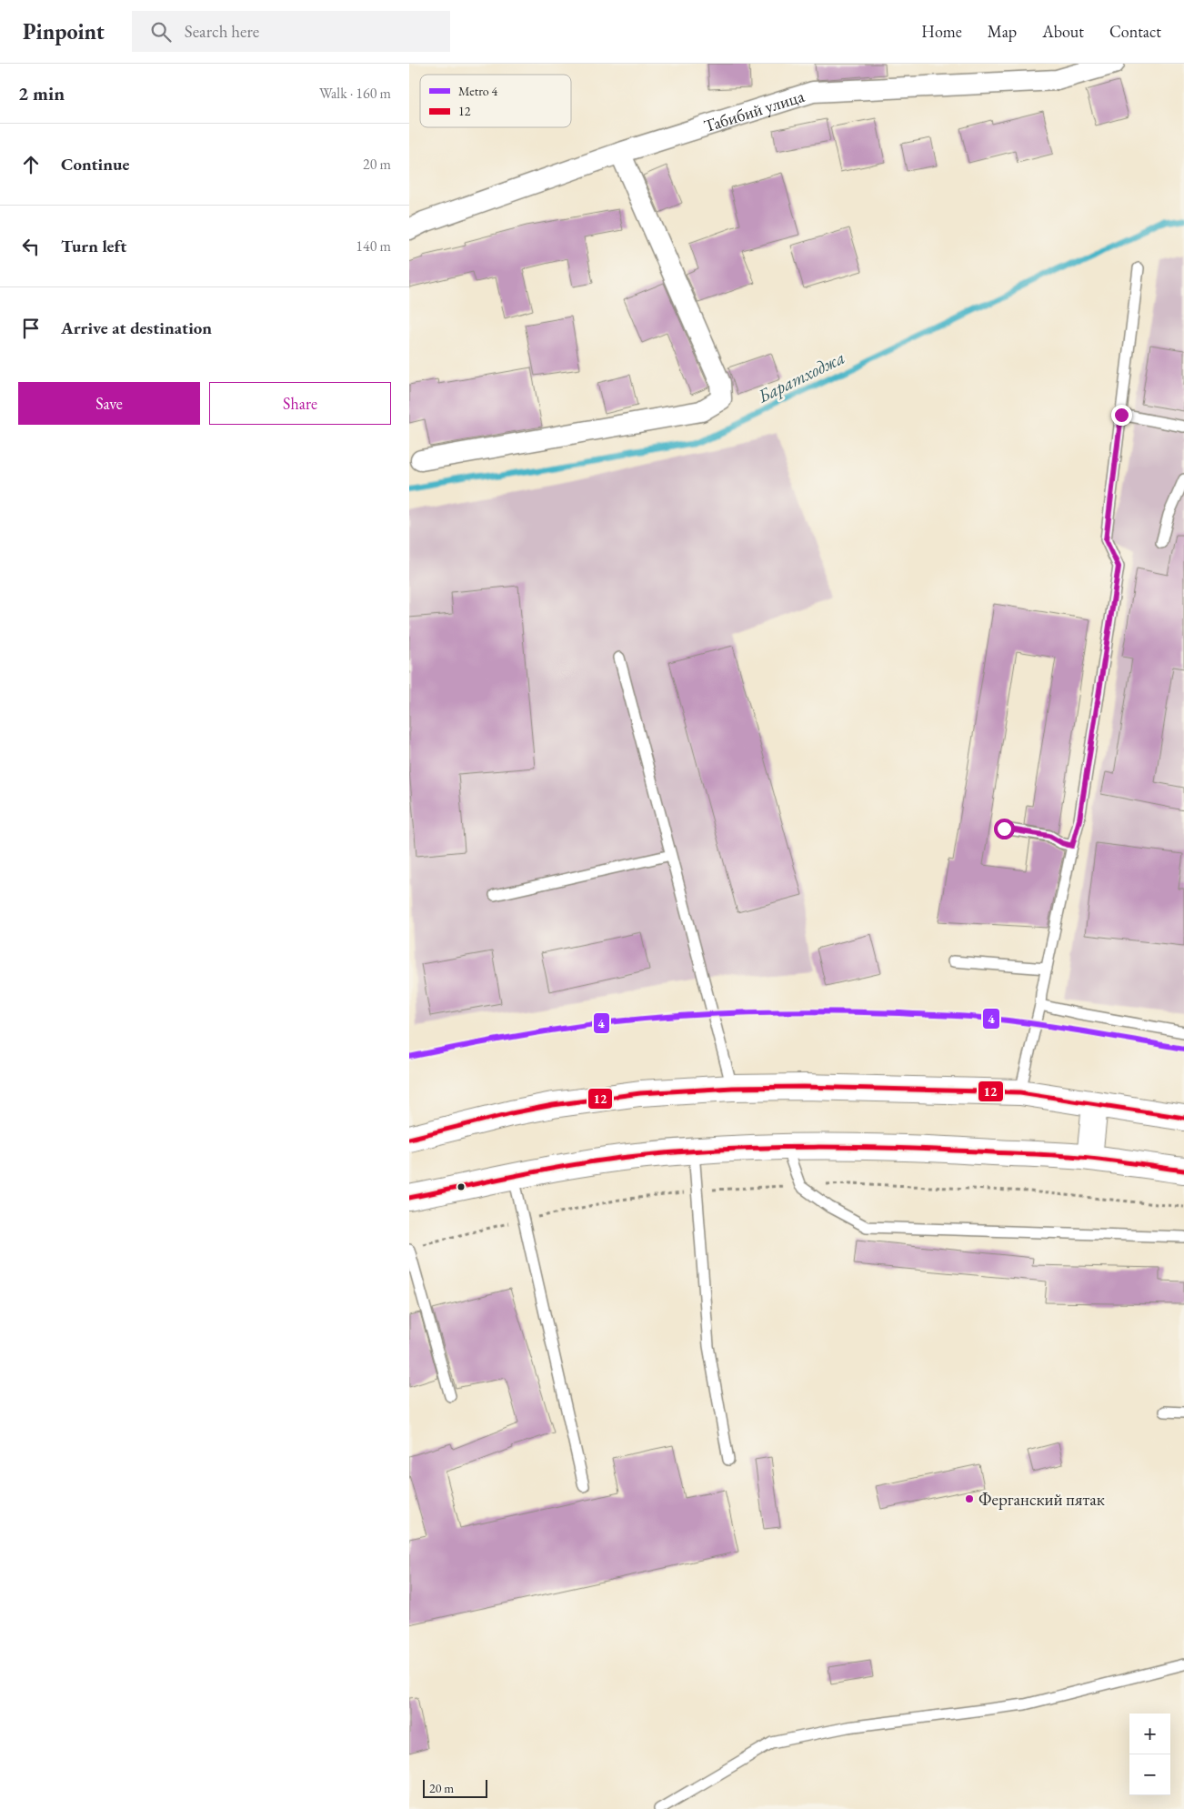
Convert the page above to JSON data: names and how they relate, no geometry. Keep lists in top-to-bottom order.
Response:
{
  "streets": {
    "street": ["Табибий улица"]
  },
  "water": ["Баратходжа"],
  "places": ["Ферганский пятак"],
  "lines": ["metro line 4", "transit line 12"],
  "legend": ["Metro 4", "12"],
  "scale_bar": "20 m",
  "page": {
    "header": "Pinpoint",
    "search": "Search here",
    "nav": [
      "Home",
      "Map",
      "About",
      "Contact"
    ],
    "heading": ["2 min", "Walk · 160 m"],
    "list": [
      ["Continue", "20 m"],
      ["Turn left", "140 m"],
      "Arrive at destination"
    ],
    "buttons": ["Save", "Share"],
    "map_buttons": ["+", "−"],
    "scale": "20 m"
  }
}
